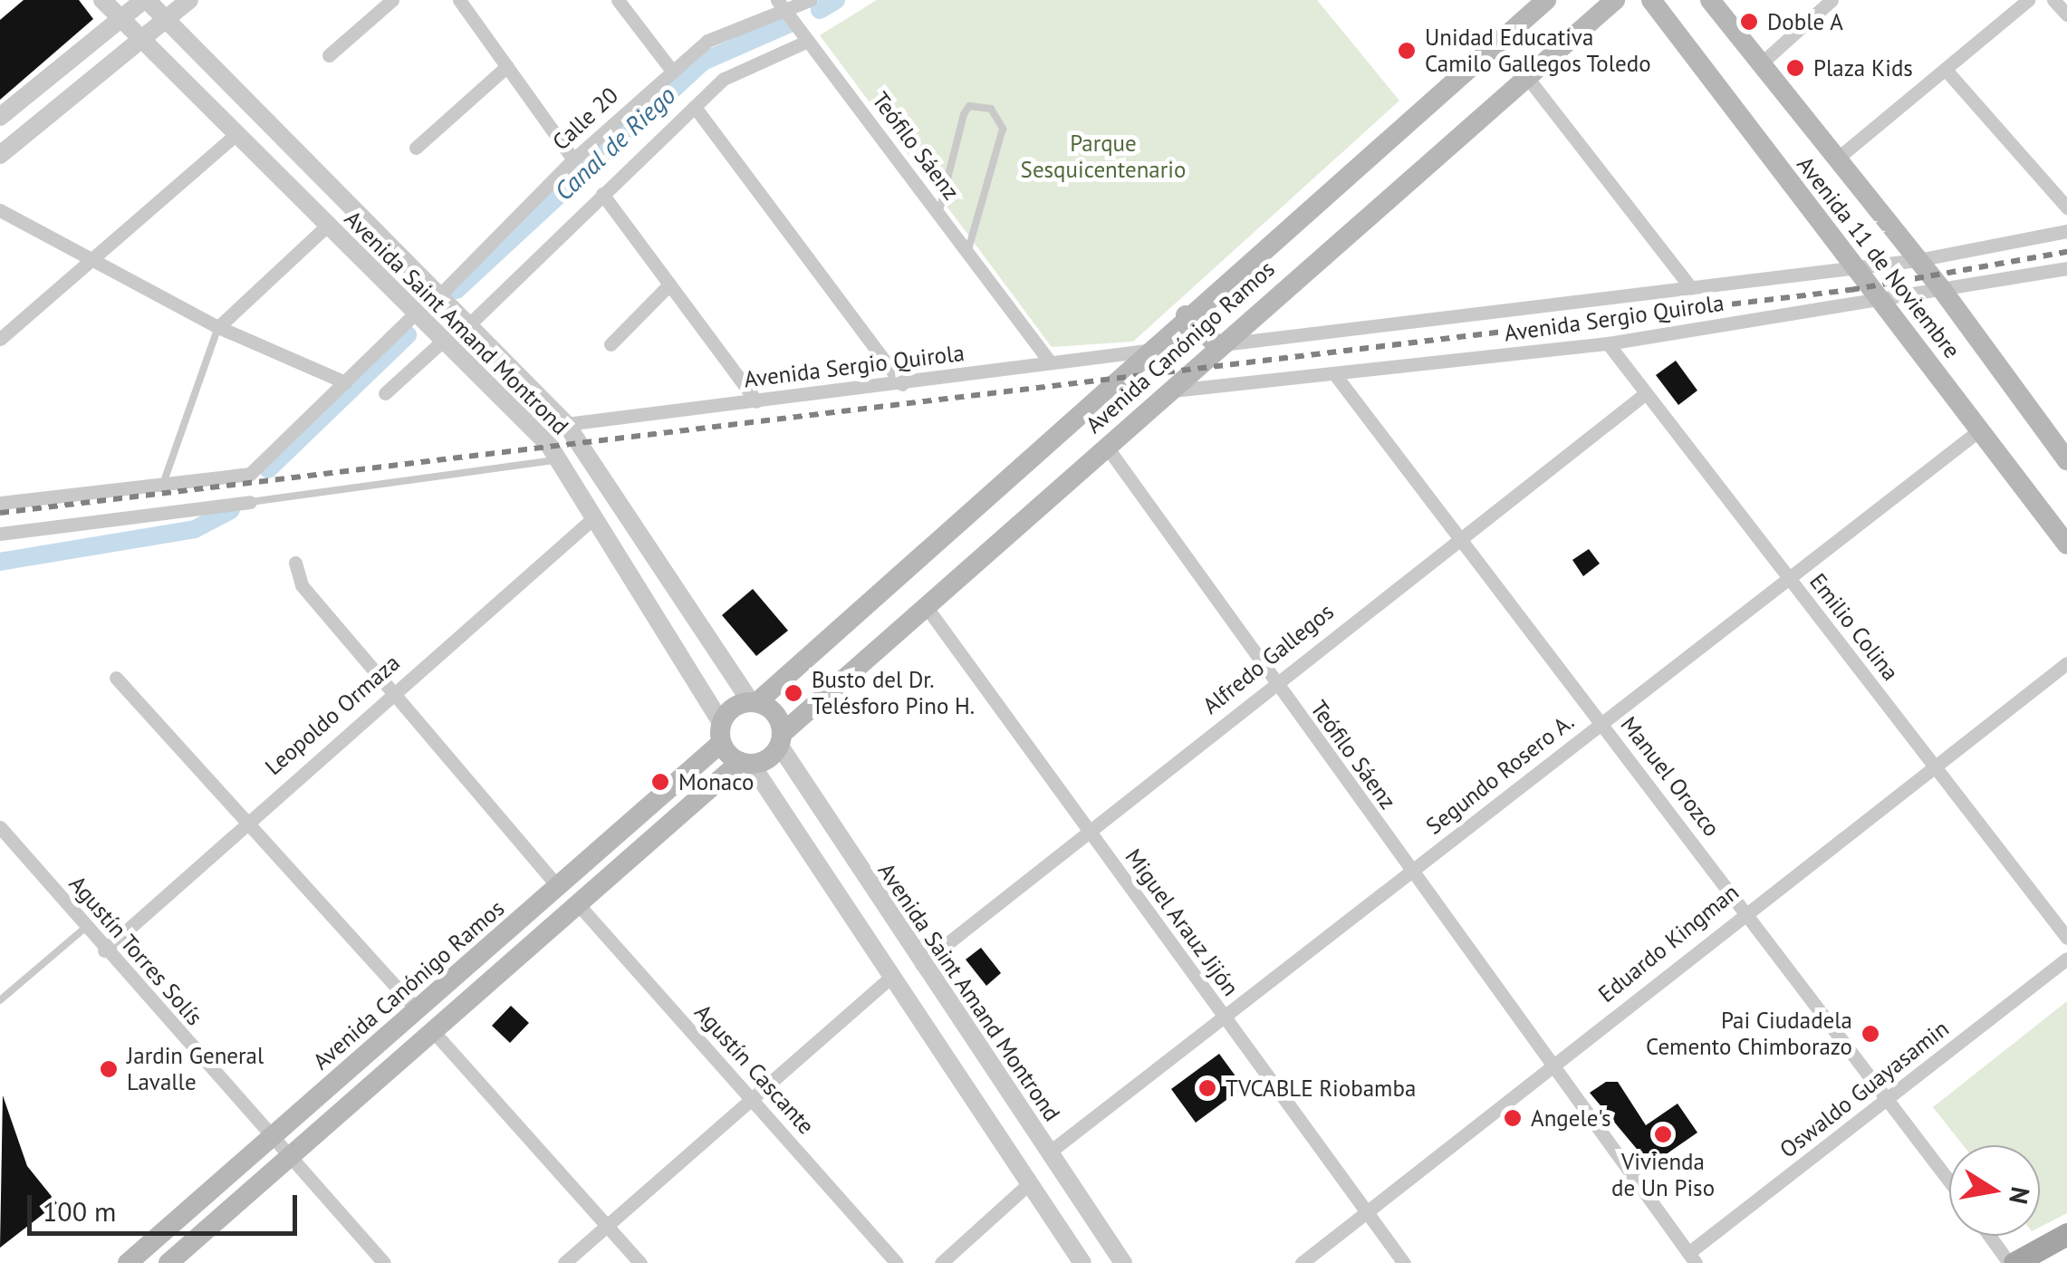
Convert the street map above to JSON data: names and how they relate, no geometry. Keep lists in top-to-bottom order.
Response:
{
  "streets": {
    "main road": ["Avenida 11 de Noviembre", "Avenida Canónigo Ramos"],
    "street": [
      "Calle 20",
      "Teófilo Sáenz",
      "Avenida Sergio Quirola",
      "Avenida Saint Amand Montrond",
      "Emilio Colina",
      "Alfredo Gallegos",
      "Leopoldo Ormaza",
      "Segundo Rosero A.",
      "Manuel Orozco",
      "Miguel Arauz Jijón",
      "Eduardo Kingman",
      "Agustín Torres Solís",
      "Agustín Cascante",
      "Oswaldo Guayasamin"
    ]
  },
  "crossings": [
    ["Calle 20", "Teófilo Sáenz"],
    ["Calle 20", "Avenida Saint Amand Montrond"],
    ["Teófilo Sáenz", "Avenida Sergio Quirola"],
    ["Teófilo Sáenz", "Avenida Canónigo Ramos"],
    ["Teófilo Sáenz", "Alfredo Gallegos"],
    ["Teófilo Sáenz", "Segundo Rosero A."],
    ["Teófilo Sáenz", "Eduardo Kingman"],
    ["Teófilo Sáenz", "Oswaldo Guayasamin"],
    ["Avenida 11 de Noviembre", "Avenida Sergio Quirola"],
    ["Avenida 11 de Noviembre", "Segundo Rosero A."],
    ["Avenida Sergio Quirola", "Avenida Saint Amand Montrond"],
    ["Avenida Sergio Quirola", "Avenida Canónigo Ramos"],
    ["Avenida Sergio Quirola", "Emilio Colina"],
    ["Avenida Sergio Quirola", "Manuel Orozco"],
    ["Avenida Saint Amand Montrond", "Avenida Canónigo Ramos"],
    ["Avenida Saint Amand Montrond", "Alfredo Gallegos"],
    ["Avenida Saint Amand Montrond", "Leopoldo Ormaza"],
    ["Avenida Saint Amand Montrond", "Segundo Rosero A."],
    ["Avenida Canónigo Ramos", "Miguel Arauz Jijón"],
    ["Avenida Canónigo Ramos", "Agustín Torres Solís"],
    ["Avenida Canónigo Ramos", "Agustín Cascante"],
    ["Emilio Colina", "Alfredo Gallegos"],
    ["Emilio Colina", "Segundo Rosero A."],
    ["Emilio Colina", "Eduardo Kingman"],
    ["Alfredo Gallegos", "Manuel Orozco"],
    ["Alfredo Gallegos", "Miguel Arauz Jijón"],
    ["Leopoldo Ormaza", "Agustín Torres Solís"],
    ["Segundo Rosero A.", "Manuel Orozco"],
    ["Segundo Rosero A.", "Miguel Arauz Jijón"],
    ["Manuel Orozco", "Eduardo Kingman"],
    ["Manuel Orozco", "Oswaldo Guayasamin"],
    ["Miguel Arauz Jijón", "Eduardo Kingman"]
  ],
  "water": ["Canal de Riego"],
  "parks": ["Parque Sesquicentenario"],
  "places": [
    "Doble A",
    "Unidad Educativa Camilo Gallegos Toledo",
    "Plaza Kids",
    "Busto del Dr. Telésforo Pino H.",
    "Monaco",
    "Pai Ciudadela Cemento Chimborazo",
    "Jardin General Lavalle",
    "TVCABLE Riobamba",
    "Angele's",
    "Vivienda de Un Piso"
  ],
  "scale_bar": "100 m",
  "north": "right"
}
